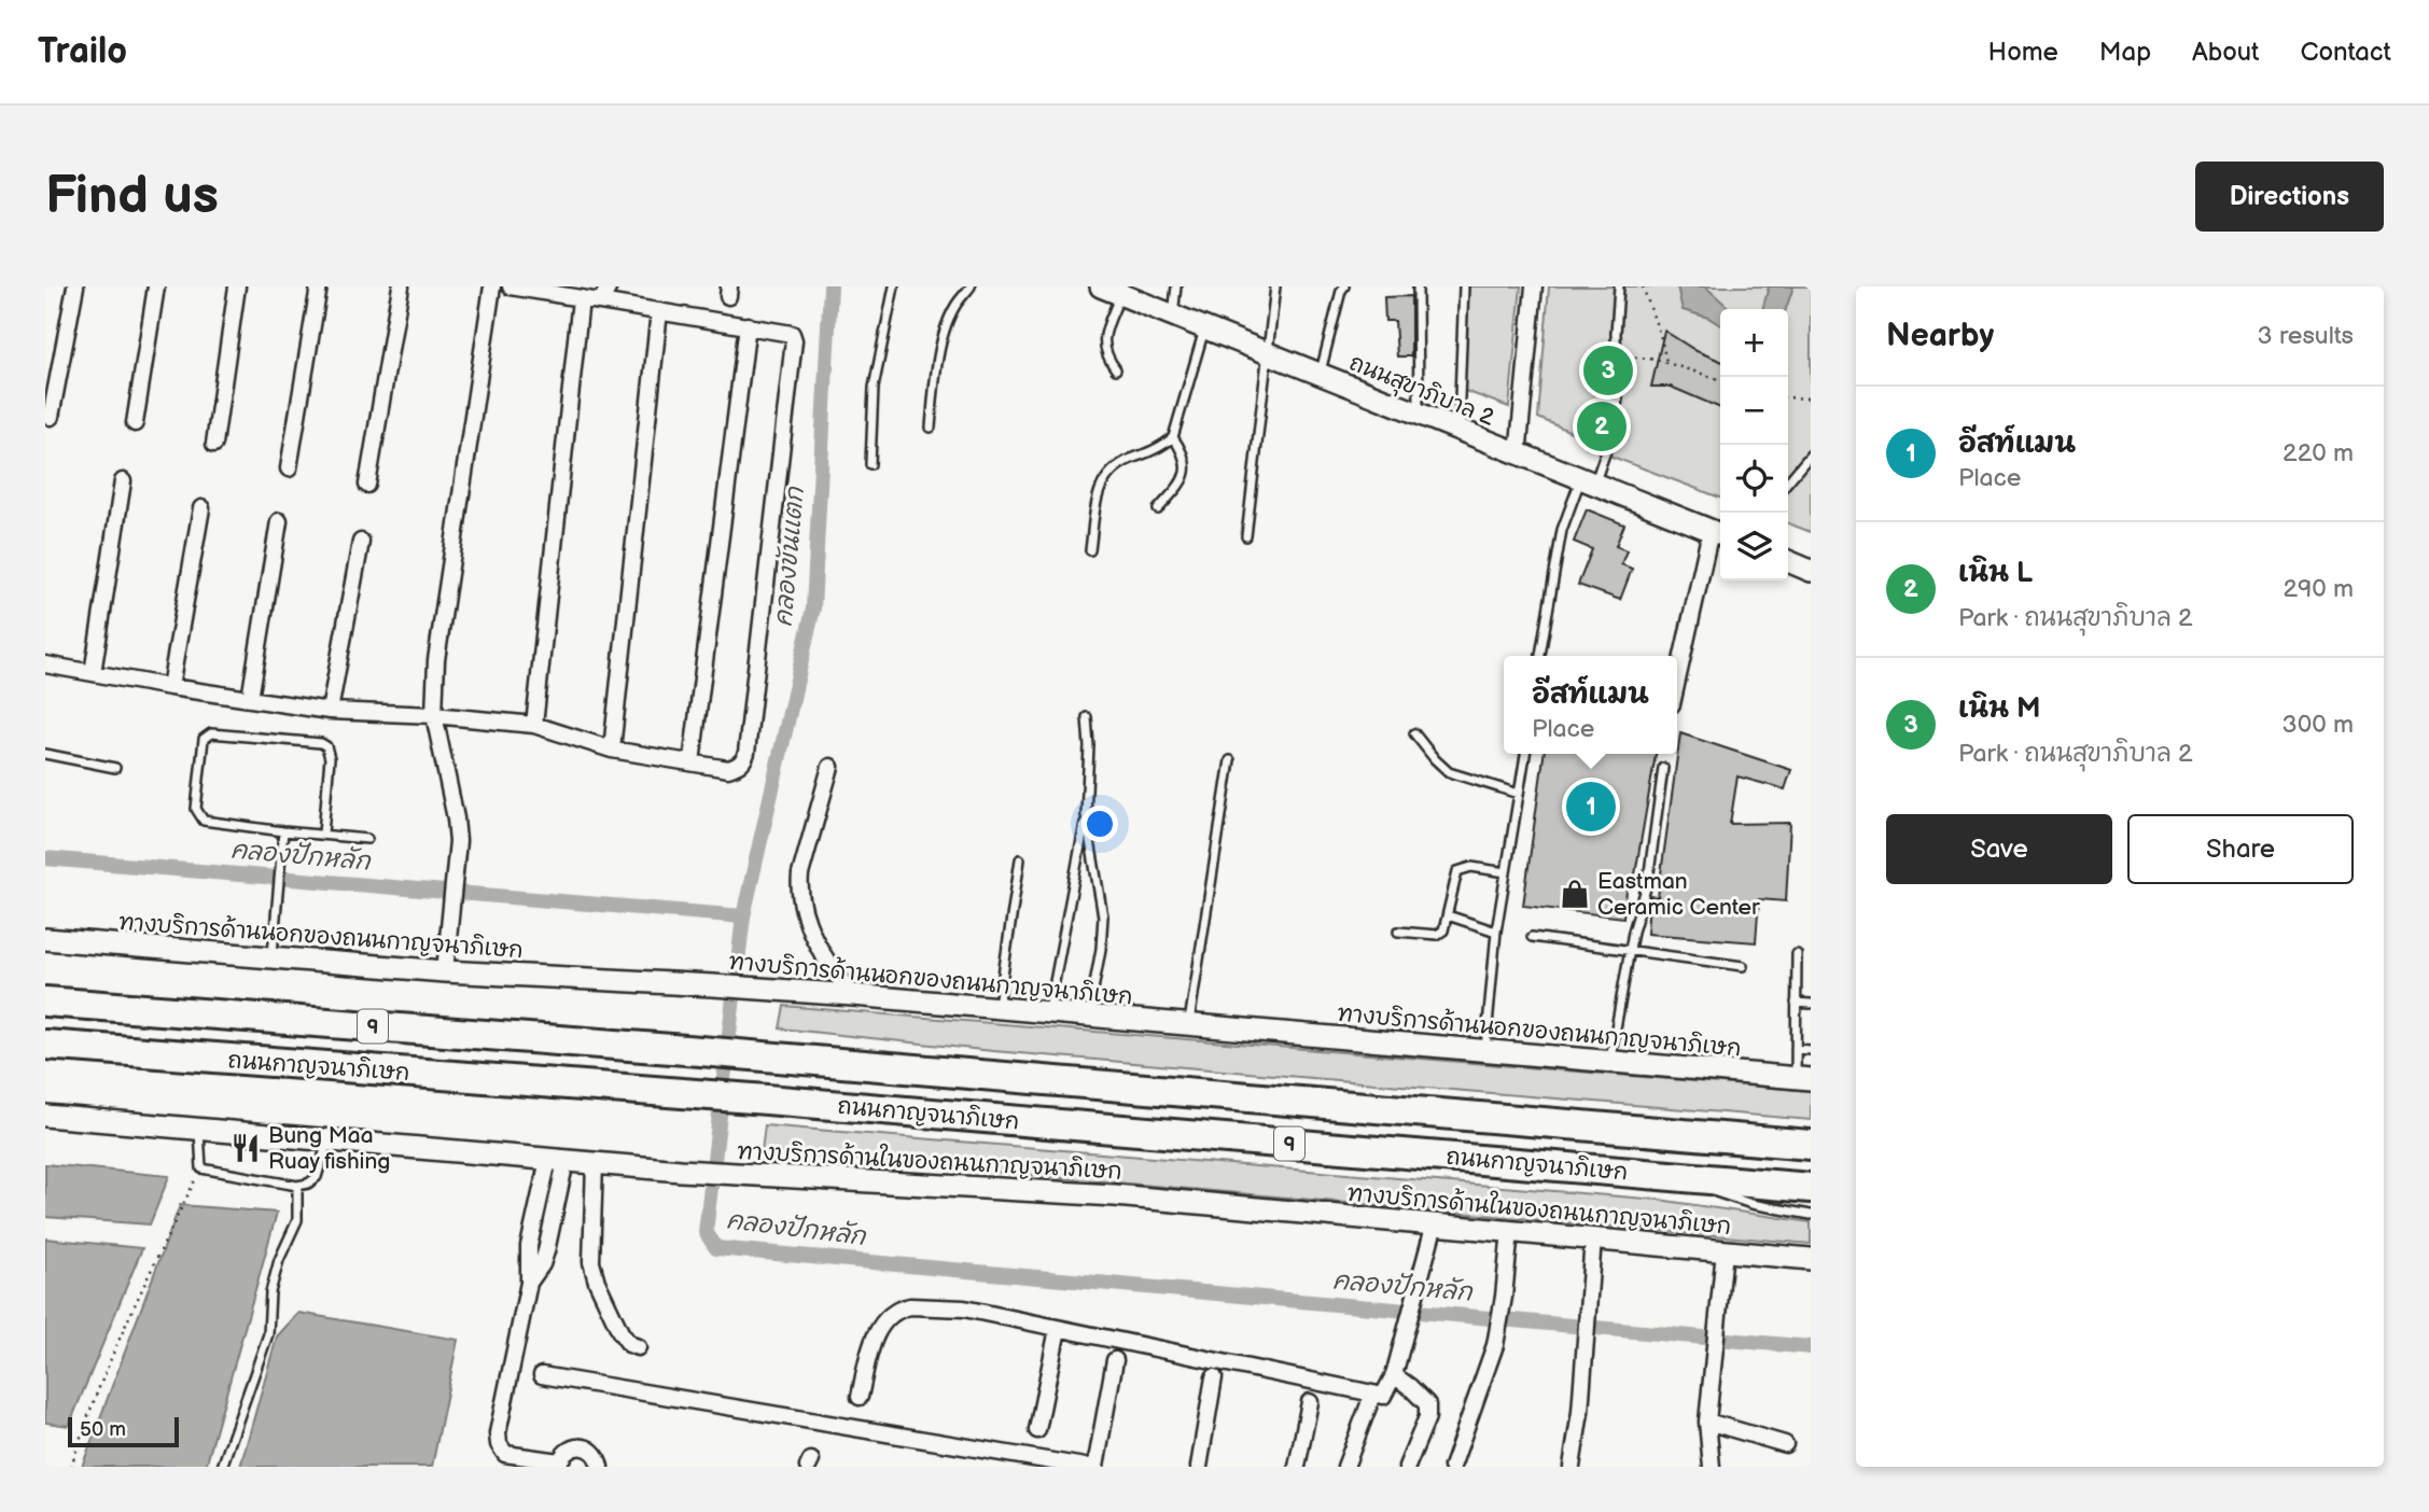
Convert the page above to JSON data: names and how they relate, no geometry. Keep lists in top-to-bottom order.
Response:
{
  "streets": {
    "highway": ["9", "ถนนกาญจนาภิเษก"],
    "main road": ["ถนนสุขาภิบาล 2", "ทางบริการด้านนอกของถนนกาญจนาภิเษก", "ทางบริการด้านในของถนนกาญจนาภิเษก"]
  },
  "water": ["คลองขันแตก", "คลองปักหลัก"],
  "places": {
    "shop": ["Eastman Ceramic Center"],
    "restaurant": ["Bung Maa Ruay fishing"]
  },
  "scale_bar": "50 m",
  "page": {
    "header": "Trailo",
    "nav": [
      "Home",
      "Map",
      "About",
      "Contact"
    ],
    "buttons": [
      "Directions",
      ["Save", "Share"]
    ],
    "title": "Find us",
    "heading": ["Nearby", "3 results"],
    "map_buttons": ["+", "−"],
    "pins": ["3", "2", "1"],
    "list": [
      {
        "mark": "1",
        "name": "อีสท์แมน",
        "note": "Place",
        "value": "220 m"
      },
      {
        "mark": "2",
        "name": "เนิน L",
        "note": "Park · ถนนสุขาภิบาล 2",
        "value": "290 m"
      },
      {
        "mark": "3",
        "name": "เนิน M",
        "note": "Park · ถนนสุขาภิบาล 2",
        "value": "300 m"
      }
    ],
    "popup": ["อีสท์แมน", "Place"],
    "scale": "50 m"
  }
}
